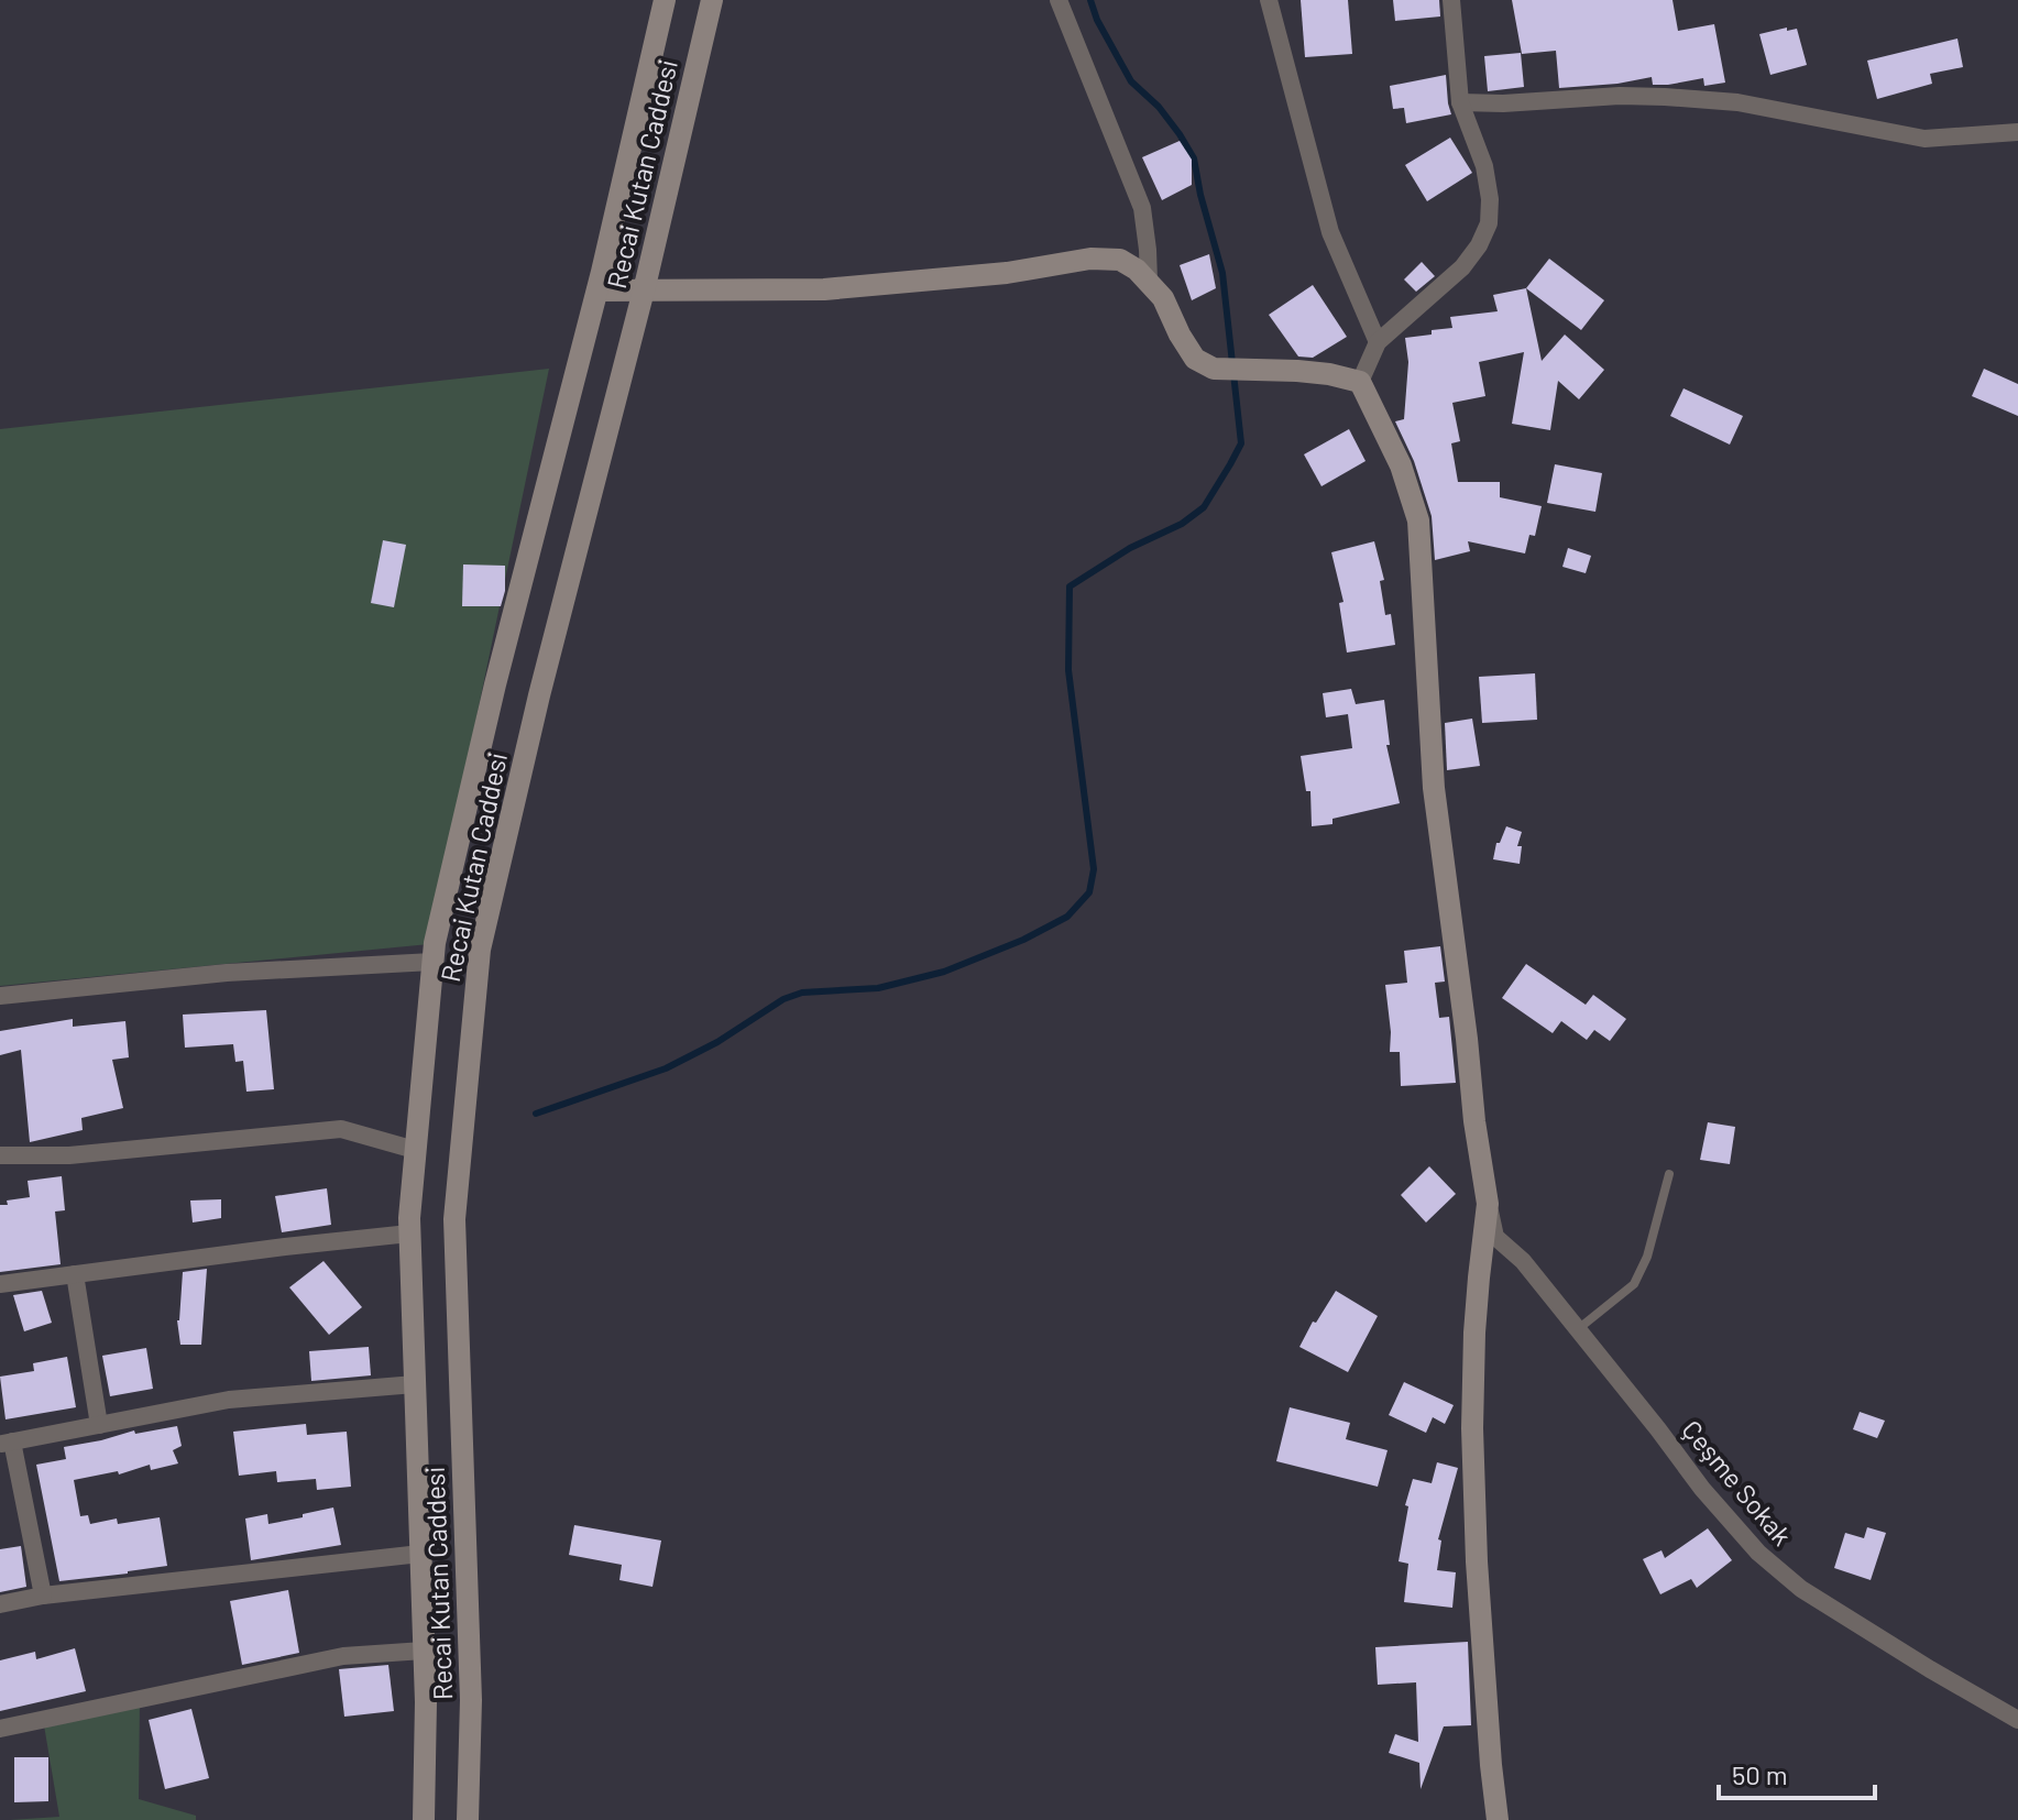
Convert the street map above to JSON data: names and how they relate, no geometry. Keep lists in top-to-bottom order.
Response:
{
  "streets": {
    "main road": ["Recai Kutan Caddesi"],
    "street": ["Çeşme Sokak"]
  },
  "scale_bar": "50 m"
}
